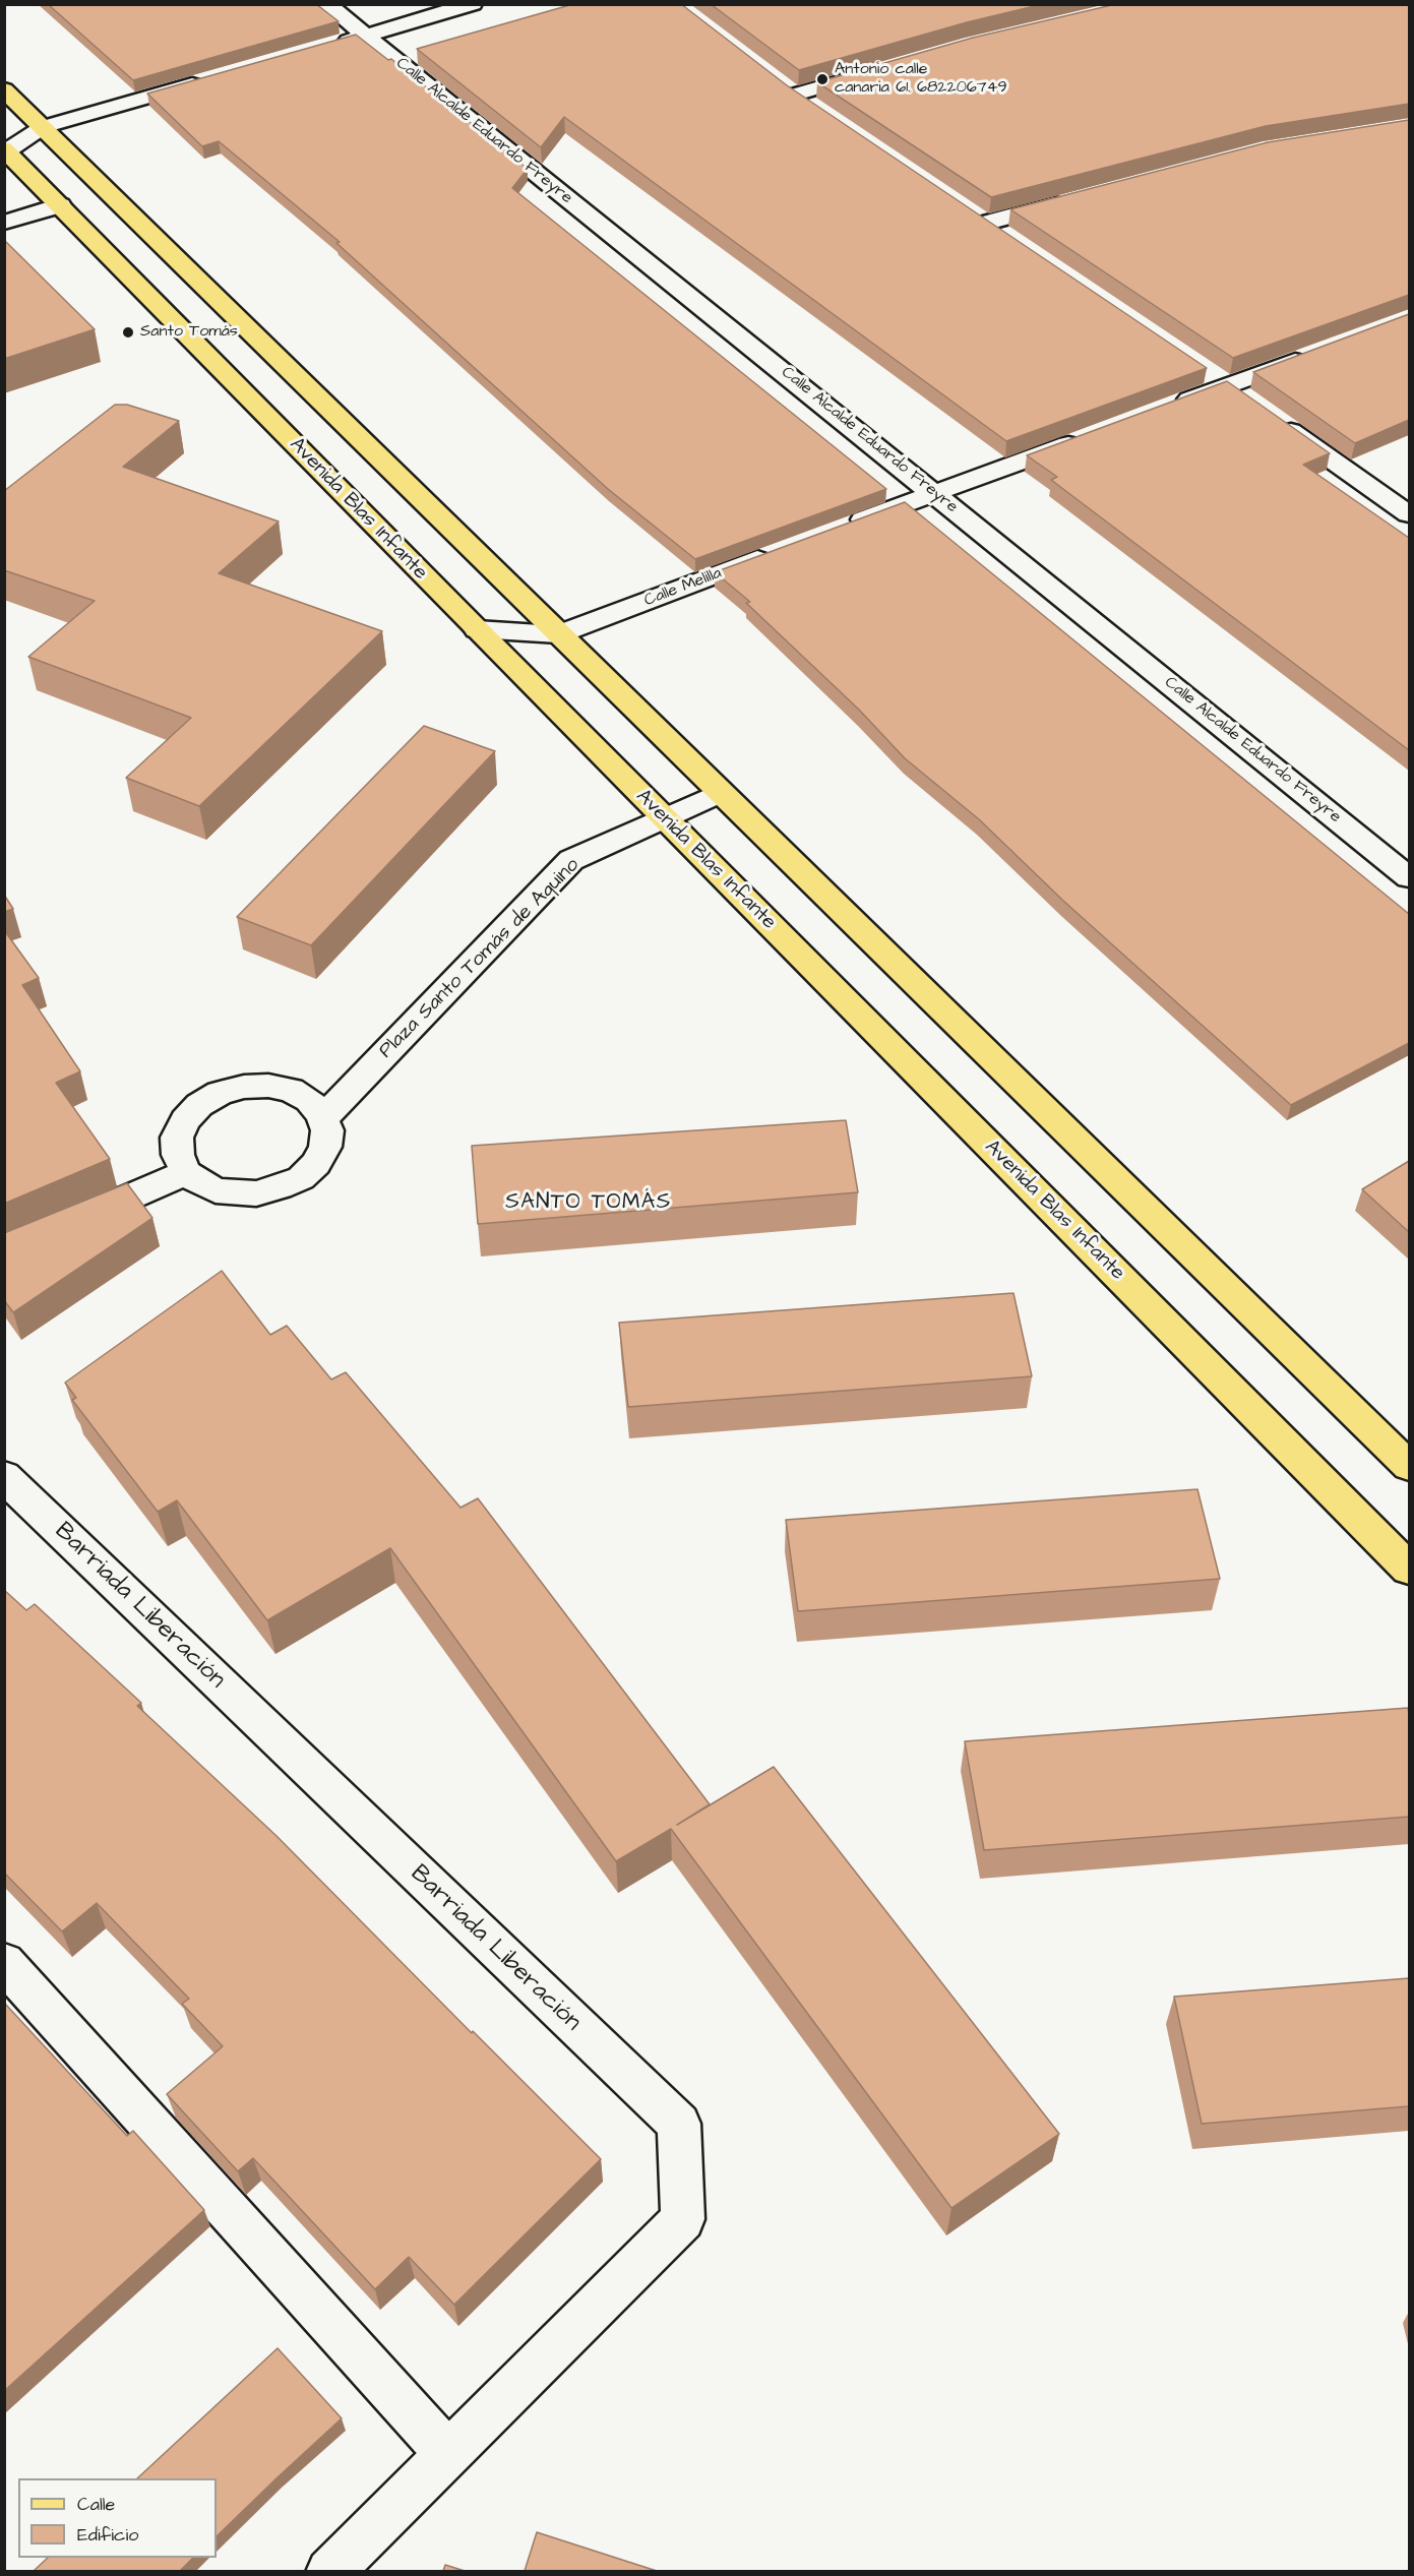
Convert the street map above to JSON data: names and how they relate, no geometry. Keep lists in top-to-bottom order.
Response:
{
  "streets": {
    "main road": ["Avenida Blas Infante"],
    "street": [
      "Calle Alcalde Eduardo Freyre",
      "Calle Melilla",
      "Plaza Santo Tomás de Aquino",
      "Barriada Liberación"
    ]
  },
  "crossings": [
    ["Avenida Blas Infante", "Calle Melilla"],
    ["Avenida Blas Infante", "Plaza Santo Tomás de Aquino"]
  ],
  "districts": ["SANTO TOMÁS"],
  "places": ["Antonio calle canaria 61. 682206749", "Santo Tomás"],
  "legend": ["Calle", "Edificio"]
}
